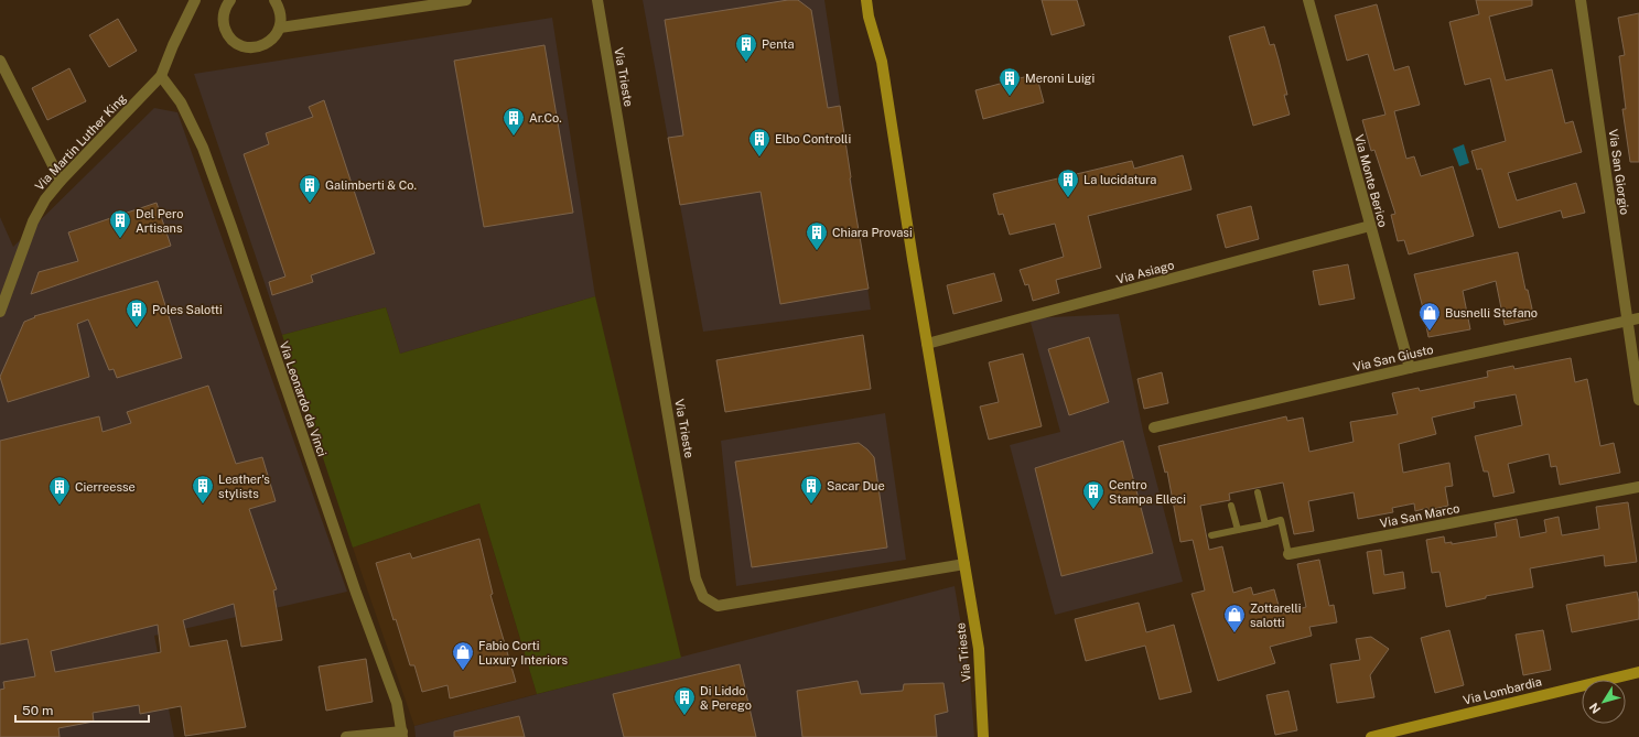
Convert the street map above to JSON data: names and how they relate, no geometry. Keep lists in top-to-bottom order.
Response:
{
  "streets": {
    "street": [
      "Via Trieste",
      "Via Martin Luther King",
      "Via San Giorgio",
      "Via Monte Berico",
      "Via Asiago",
      "Via San Giusto",
      "Via Leonardo da Vinci",
      "Via San Marco",
      "Via Lombardia"
    ]
  },
  "crossings": [
    ["Via Trieste", "Via Asiago"],
    ["Via Martin Luther King", "Via Leonardo da Vinci"],
    ["Via San Giorgio", "Via San Giusto"],
    ["Via Monte Berico", "Via Asiago"],
    ["Via Monte Berico", "Via San Giusto"]
  ],
  "places": {
    "building": [
      "Penta",
      "Meroni Luigi",
      "Ar.Co.",
      "Elbo Controlli",
      "La lucidatura",
      "Galimberti & Co.",
      "Del Pero Artisans",
      "Chiara Provasi",
      "Poles Salotti",
      "Leather's stylists",
      "Sacar Due",
      "Cierreesse",
      "Centro Stampa Elleci",
      "Di Liddo & Perego"
    ],
    "shop": ["Busnelli Stefano", "Zottarelli salotti", "Fabio Corti Luxury Interiors"]
  },
  "scale_bar": "50 m",
  "north": "bottom left"
}
